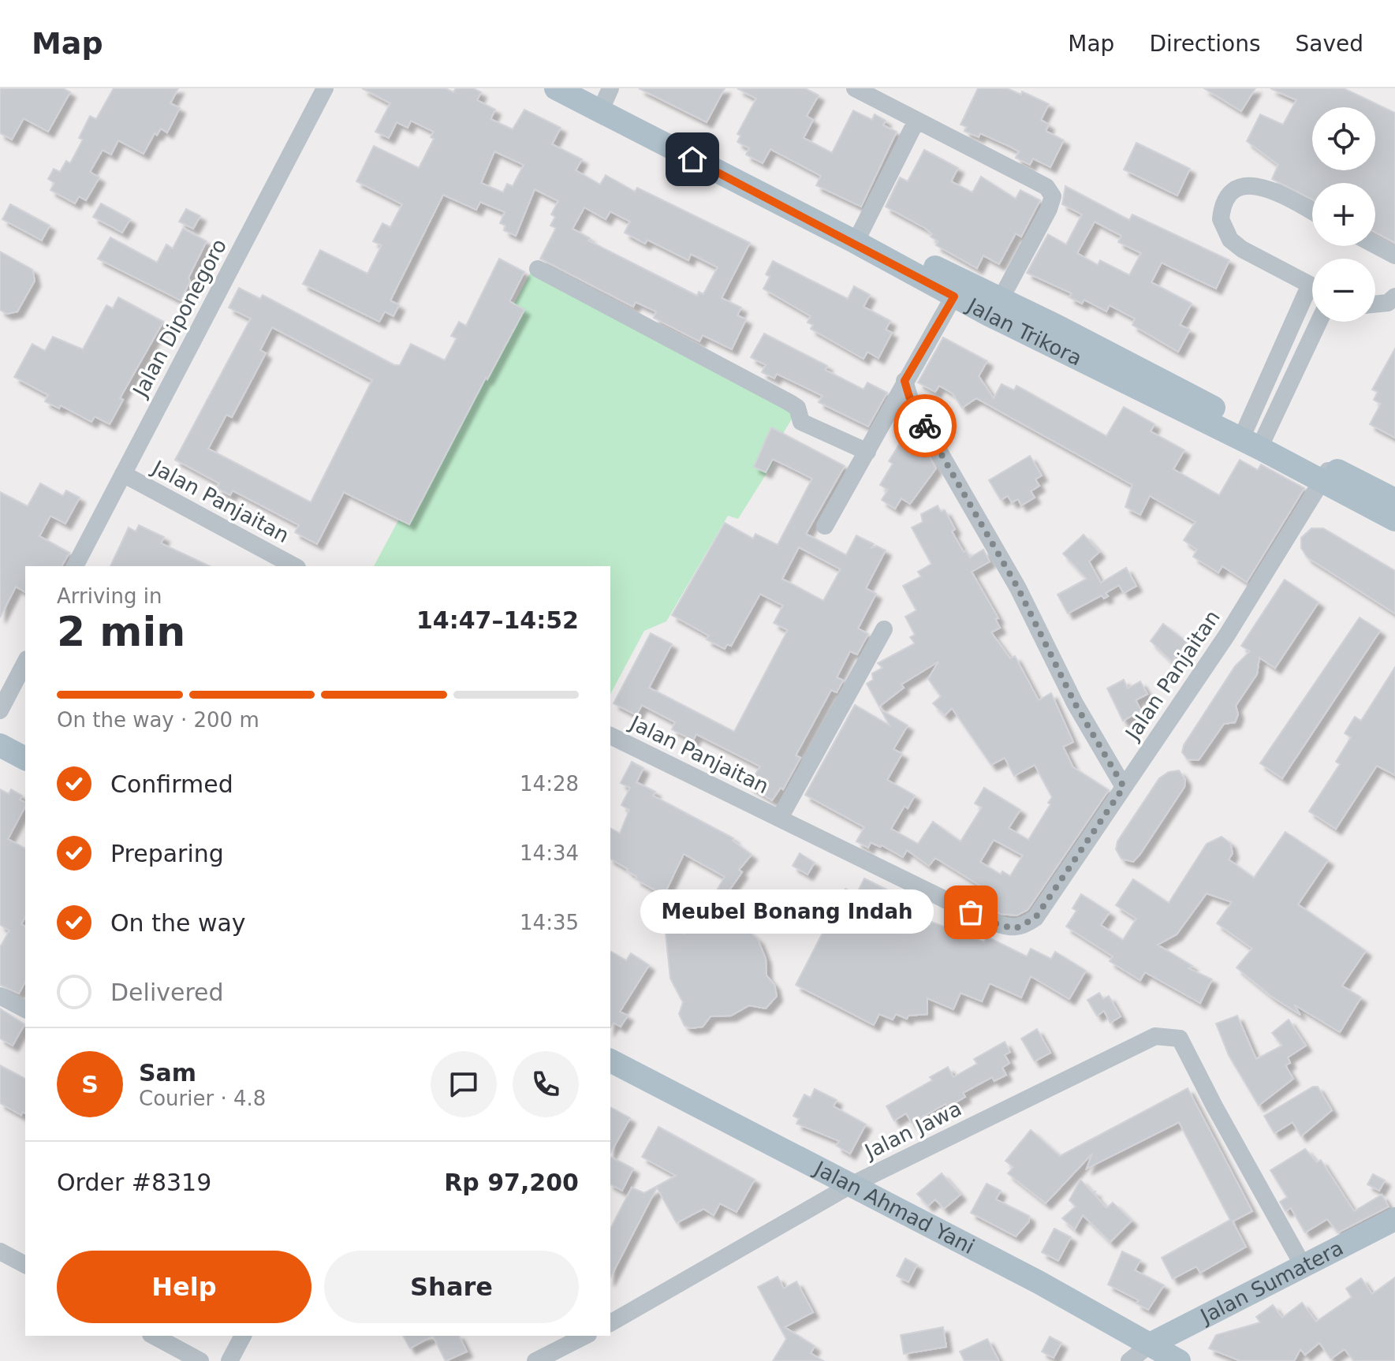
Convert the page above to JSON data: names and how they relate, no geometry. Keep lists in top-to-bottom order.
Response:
{
  "streets": {
    "main road": ["Jalan Trikora", "Jalan Ahmad Yani", "Jalan Sumatera"],
    "street": ["Jalan Diponegoro", "Jalan Panjaitan", "Jalan Jawa"]
  },
  "crossings": [
    ["Jalan Diponegoro", "Jalan Panjaitan"],
    ["Jalan Trikora", "Jalan Panjaitan"],
    ["Jalan Jawa", "Jalan Ahmad Yani"],
    ["Jalan Jawa", "Jalan Sumatera"],
    ["Jalan Ahmad Yani", "Jalan Sumatera"]
  ],
  "places": ["Meubel Bonang Indah"],
  "page": {
    "header": "Map",
    "nav": ["Map", "Directions", "Saved"],
    "map_buttons": ["+", "−"],
    "heading": ["2 min", "Arriving in", "14:47–14:52"],
    "panel": [
      "Sam",
      "Courier · 4.8",
      "Order #8319",
      "Rp 97,200"
    ],
    "bar": "On the way · 200 m",
    "list": [
      ["Confirmed", "14:28"],
      ["Preparing", "14:34"],
      ["On the way", "14:35"],
      "Delivered"
    ],
    "bubble": "Meubel Bonang Indah",
    "round": "S",
    "buttons": ["Help", "Share"]
  }
}
